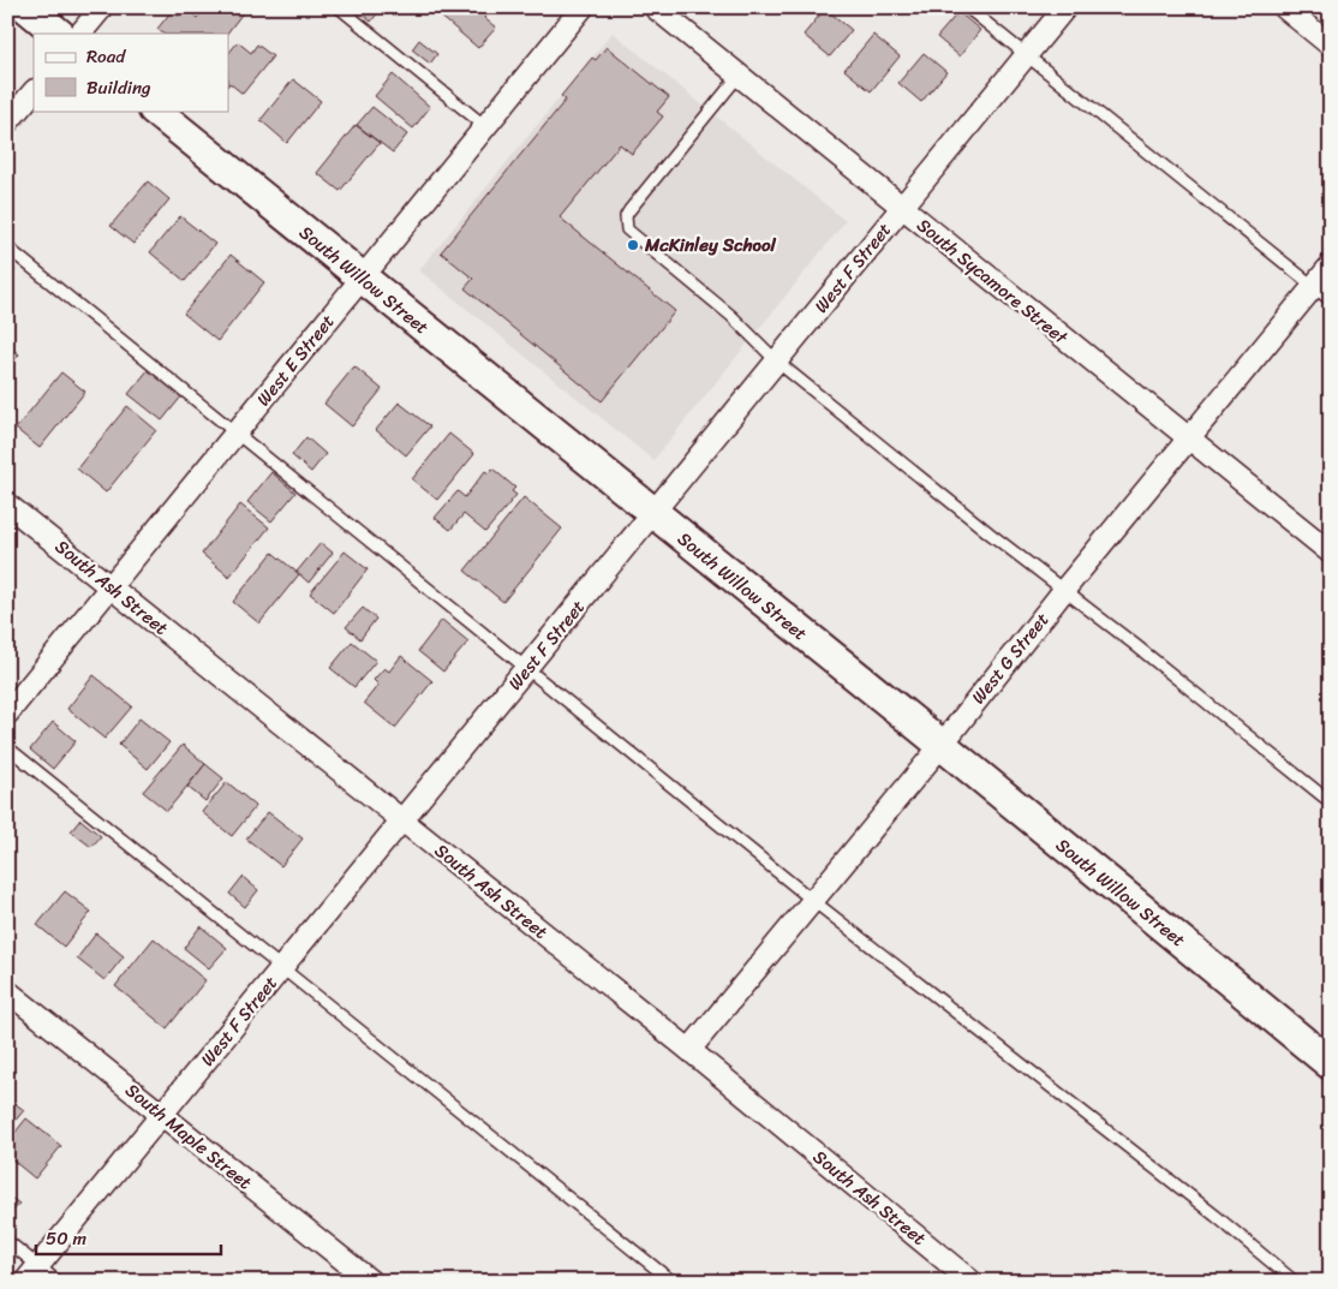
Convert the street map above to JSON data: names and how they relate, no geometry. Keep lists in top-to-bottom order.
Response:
{
  "streets": {
    "main road": ["South Willow Street"],
    "street": [
      "West F Street",
      "South Sycamore Street",
      "West E Street",
      "South Ash Street",
      "West G Street",
      "South Maple Street"
    ]
  },
  "crossings": [
    ["West F Street", "South Willow Street"],
    ["West F Street", "South Sycamore Street"],
    ["West F Street", "South Ash Street"],
    ["West F Street", "South Maple Street"],
    ["South Willow Street", "West E Street"],
    ["South Willow Street", "West G Street"],
    ["South Sycamore Street", "West G Street"],
    ["West E Street", "South Ash Street"],
    ["South Ash Street", "West G Street"]
  ],
  "places": ["McKinley School"],
  "legend": ["Road", "Building"],
  "scale_bar": "50 m"
}
